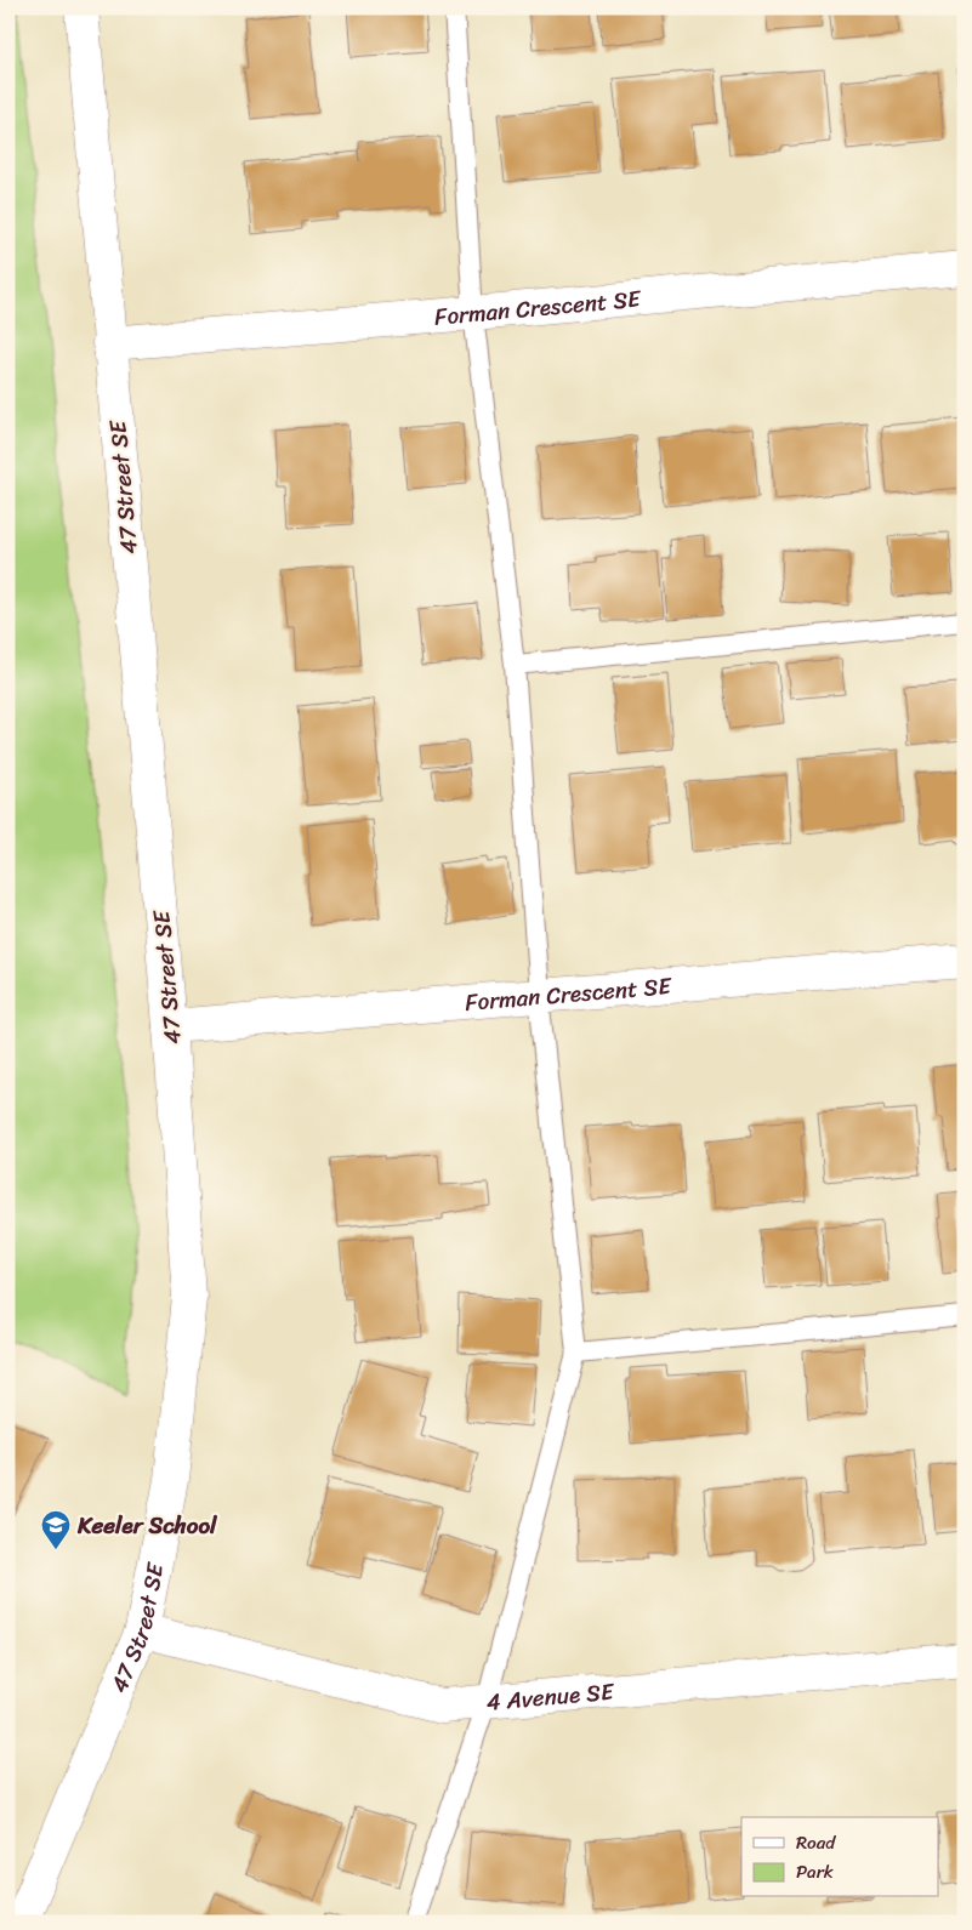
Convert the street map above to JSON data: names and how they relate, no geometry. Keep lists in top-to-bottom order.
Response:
{
  "streets": {
    "street": ["Forman Crescent SE", "47 Street SE", "4 Avenue SE"]
  },
  "crossings": [
    ["Forman Crescent SE", "47 Street SE"],
    ["47 Street SE", "4 Avenue SE"]
  ],
  "places": {
    "school or university": ["Keeler School"]
  },
  "legend": ["Road", "Park"]
}
